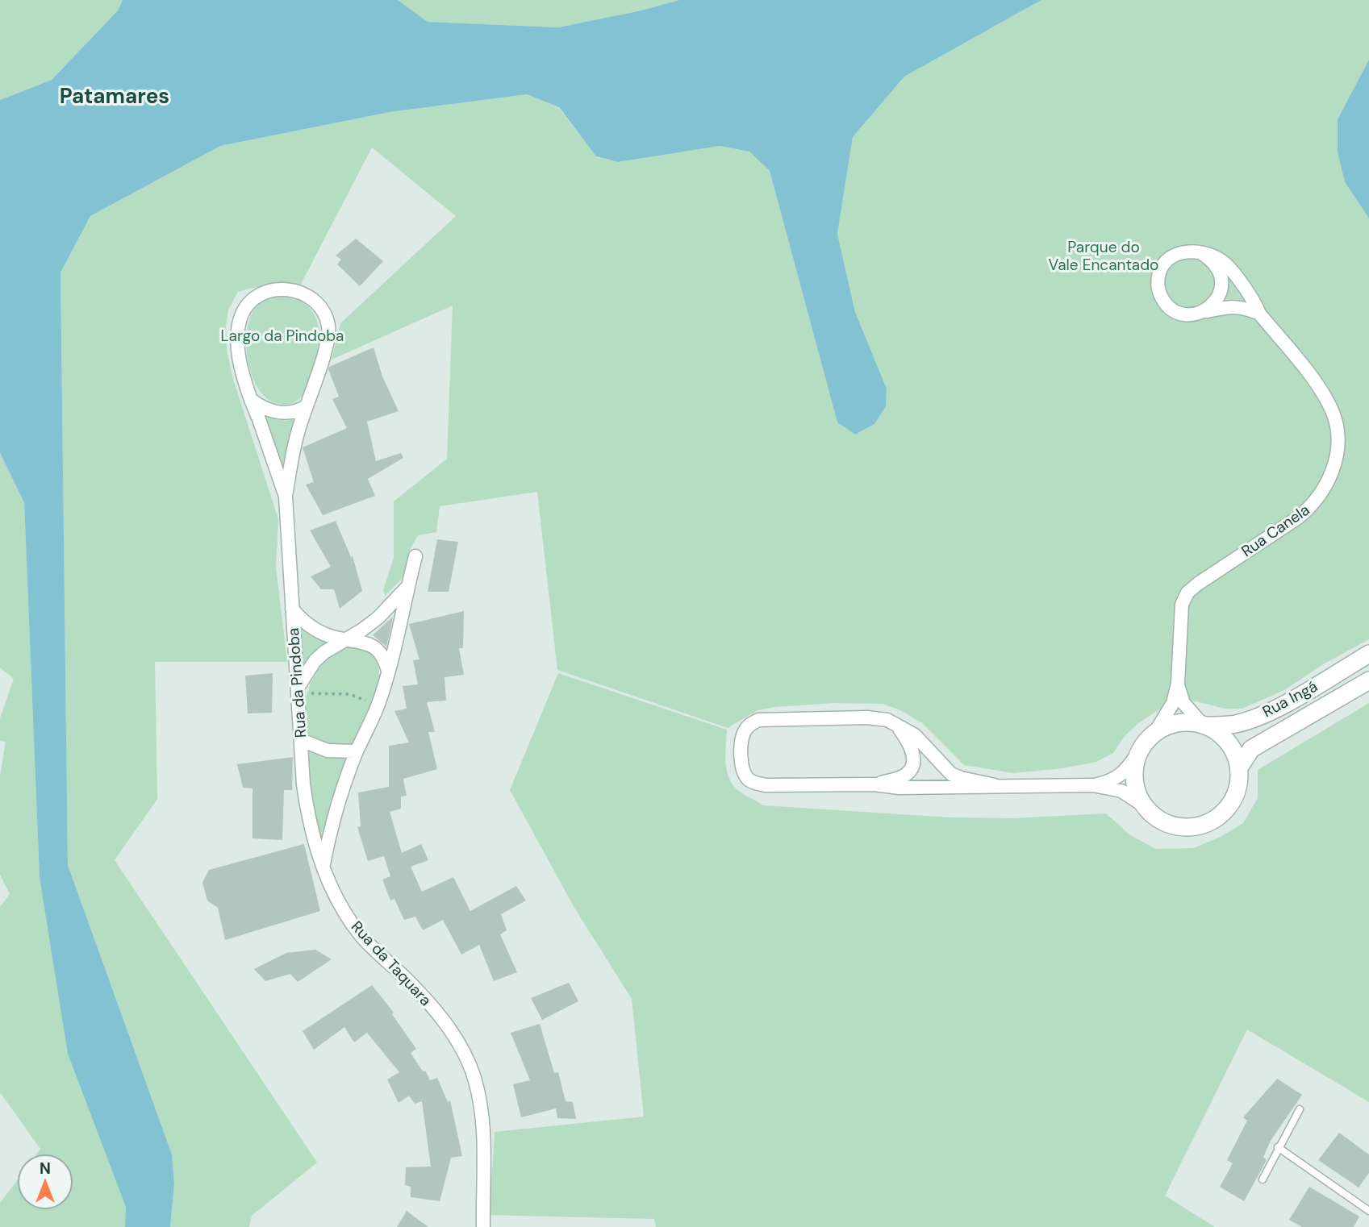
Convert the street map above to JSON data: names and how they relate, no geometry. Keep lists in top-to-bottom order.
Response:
{
  "streets": {
    "street": [
      "Rua Canela",
      "Rua da Pindoba",
      "Rua Ingá",
      "Rua da Taquara"
    ]
  },
  "crossings": [
    ["Rua Canela", "Rua Ingá"],
    ["Rua da Pindoba", "Rua da Taquara"]
  ],
  "districts": ["Patamares"],
  "parks": ["Parque do Vale Encantado", "Largo da Pindoba"],
  "north": "top"
}
